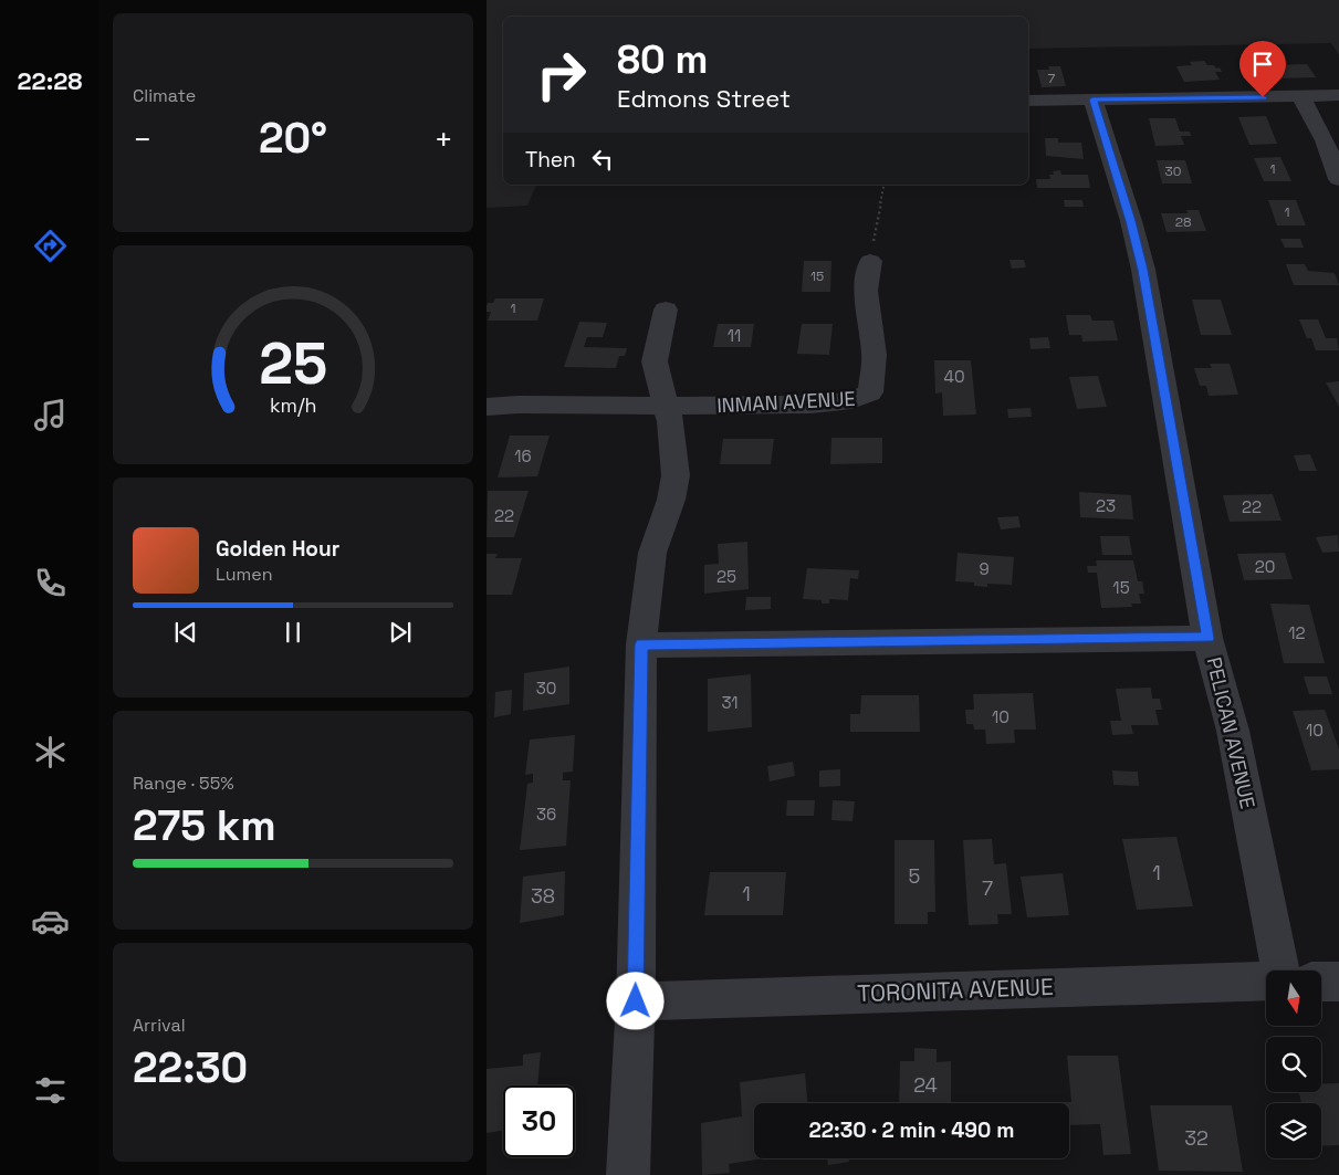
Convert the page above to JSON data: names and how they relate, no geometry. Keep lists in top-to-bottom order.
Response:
{
  "streets": {
    "street": ["INMAN AVENUE", "PELICAN AVENUE", "TORONITA AVENUE"]
  },
  "house_numbers": [
    "7",
    "1",
    "30",
    "1",
    "28",
    "15",
    "1",
    "11",
    "40",
    "16",
    "23",
    "22",
    "22",
    "20",
    "9",
    "25",
    "15",
    "12",
    "30",
    "31",
    "10",
    "10",
    "36",
    "1",
    "5",
    "7",
    "1",
    "38",
    "24",
    "32"
  ],
  "north": "bottom",
  "page": {
    "tabs": "22:28",
    "tile": [
      "Climate",
      ["Range · 55%", "275 km"],
      ["Arrival", "22:30"]
    ],
    "turn": ["80 m", "Edmons Street"],
    "heat": ["−", "20°", "+"],
    "then": "Then",
    "song": ["Golden Hour", "Lumen"],
    "limit": "30",
    "trip": "22:30 · 2 min · 490 m",
    "gauge": ["25", "km/h"]
  }
}
